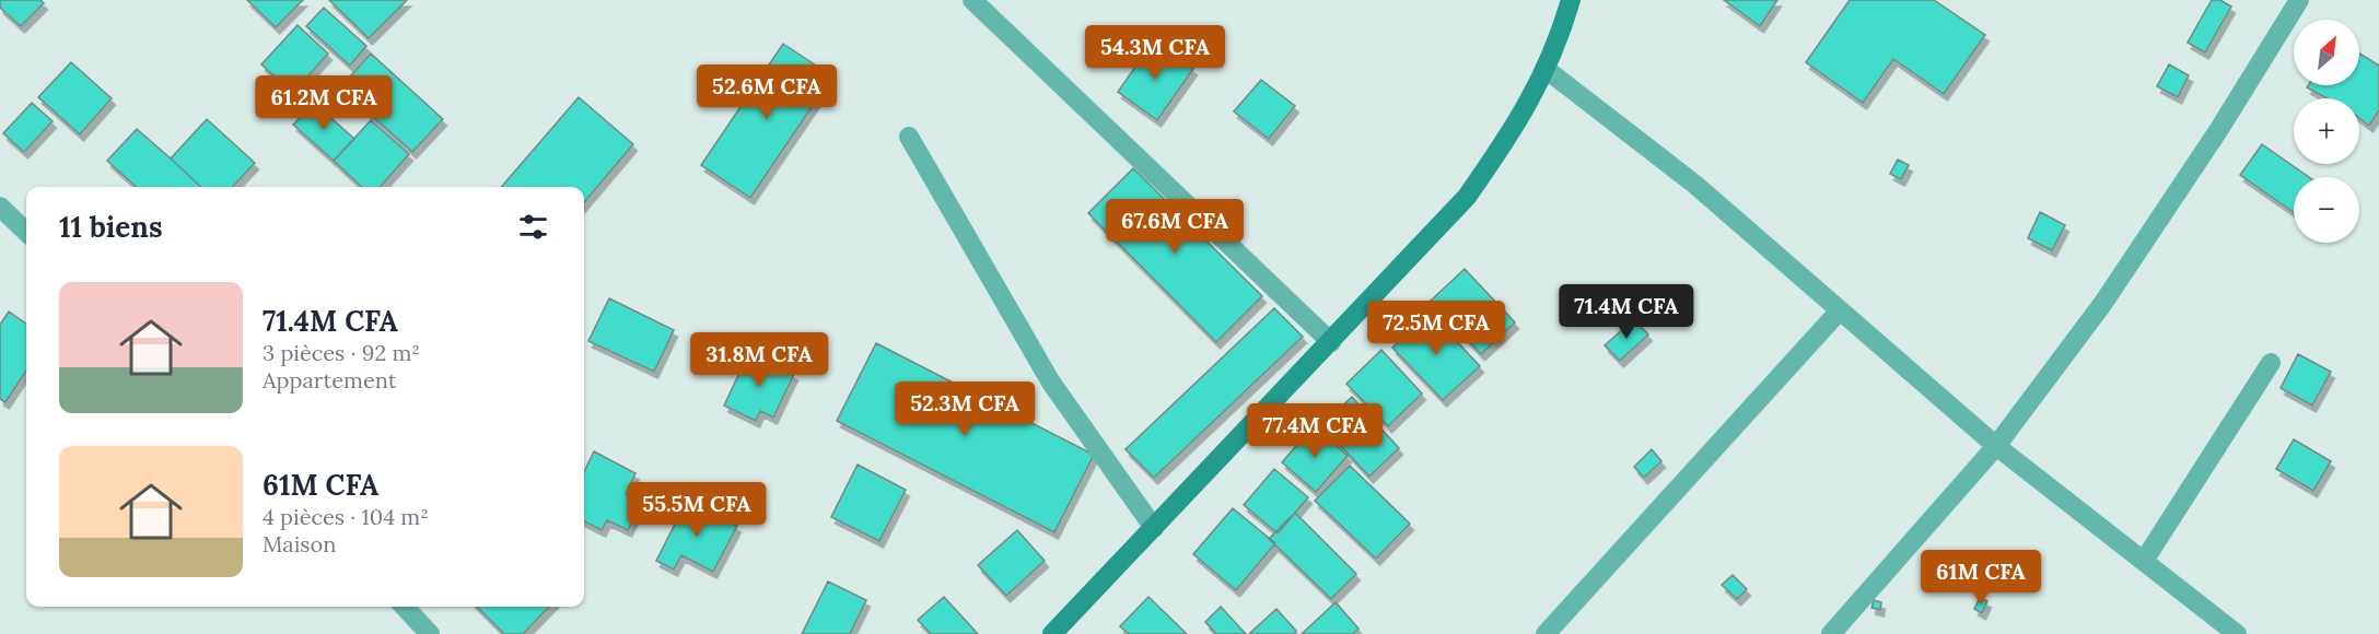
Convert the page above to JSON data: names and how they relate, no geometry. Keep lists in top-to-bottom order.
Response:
{
  "north": "top right",
  "page": {
    "map_buttons": ["+", "−"],
    "price": [
      "54.3M CFA",
      "52.6M CFA",
      "61.2M CFA",
      "67.6M CFA",
      "71.4M CFA",
      "72.5M CFA",
      "31.8M CFA",
      "52.3M CFA",
      "77.4M CFA",
      "55.5M CFA",
      "61M CFA"
    ],
    "heading": "11 biens",
    "list": [
      {
        "name": "71.4M CFA",
        "note": "3 pièces · 92 m² · Appartement"
      },
      {
        "name": "61M CFA",
        "note": "4 pièces · 104 m² · Maison"
      }
    ]
  }
}
